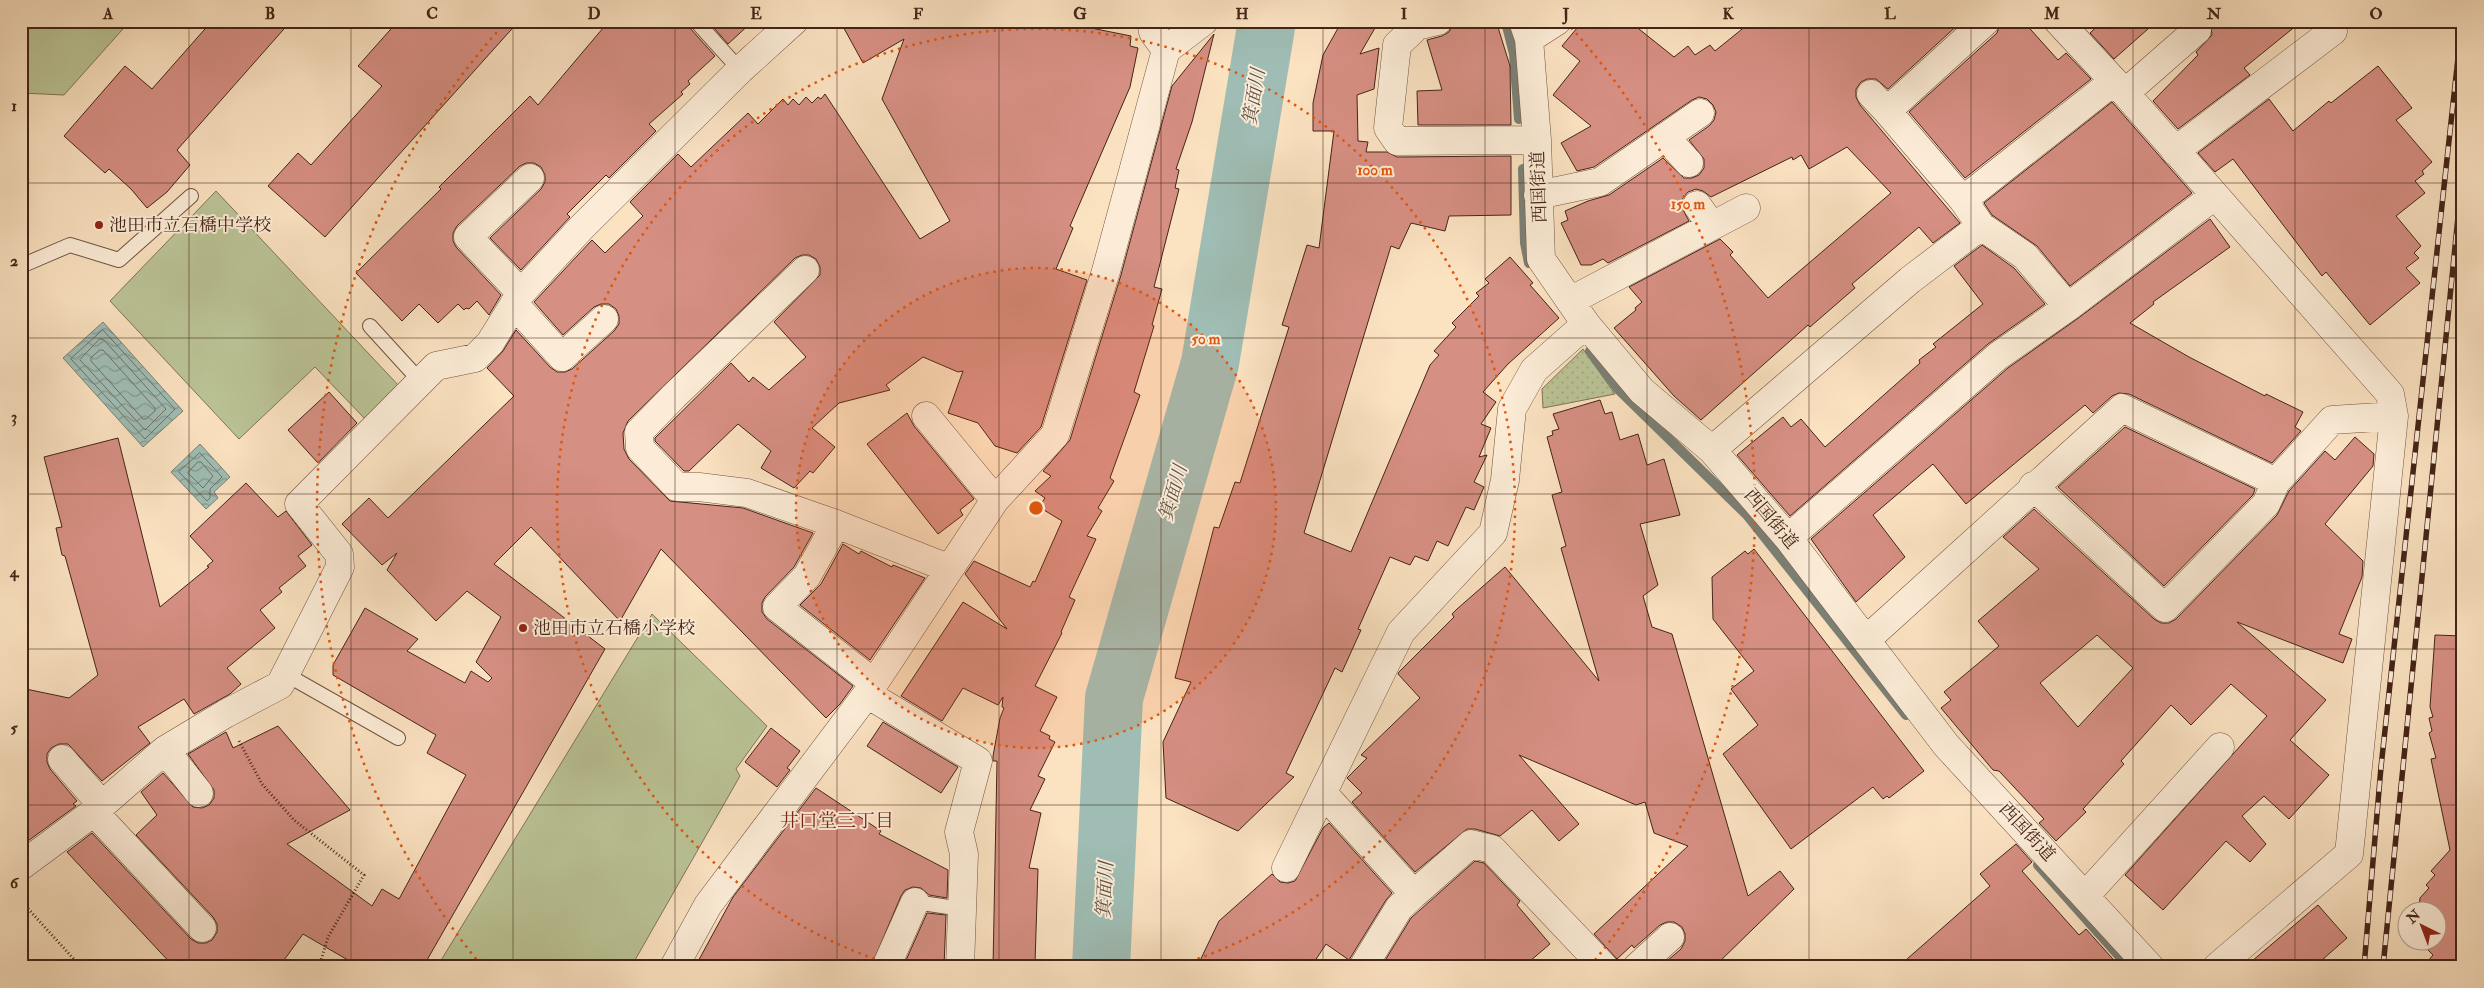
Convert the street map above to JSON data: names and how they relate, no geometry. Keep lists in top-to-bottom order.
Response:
{
  "streets": {
    "street": ["西国街道"]
  },
  "districts": ["井口堂三丁目"],
  "water": ["箕面川"],
  "places": ["池田市立石橋中学校", "池田市立石橋小学校"],
  "north": "top left",
  "grid": {
    "columns": [
      "A",
      "B",
      "C",
      "D",
      "E",
      "F",
      "G",
      "H",
      "I",
      "J",
      "K",
      "L",
      "M",
      "N",
      "O"
    ],
    "rows": [
      "1",
      "2",
      "3",
      "4",
      "5",
      "6"
    ]
  },
  "rings": ["100 m", "150 m", "50 m"]
}
